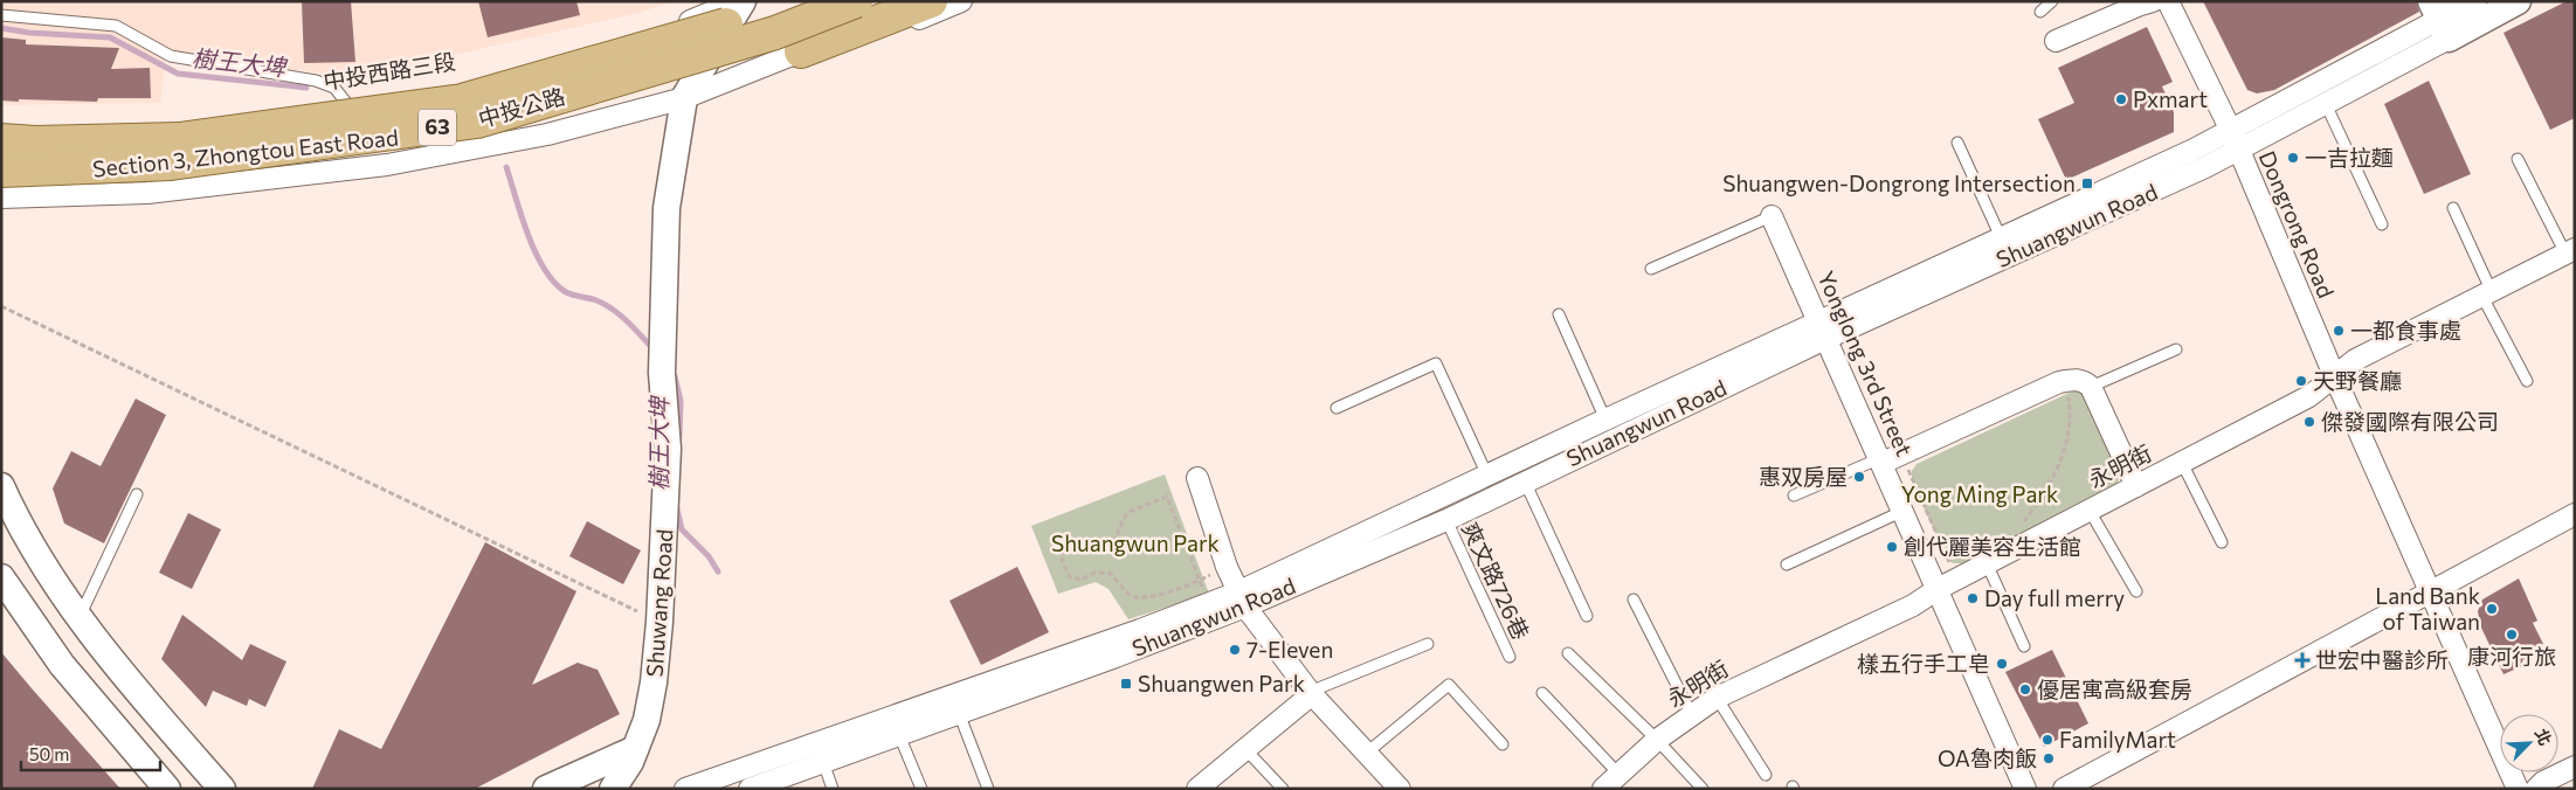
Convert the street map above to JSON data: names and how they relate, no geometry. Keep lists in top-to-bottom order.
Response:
{
  "streets": {
    "main road": ["中投公路", "63"],
    "street": [
      "中投西路三段",
      "Section 3, Zhongtou East Road",
      "Dongrong Road",
      "Shuangwun Road",
      "Yonglong 3rd Street",
      "永明街",
      "Shuwang Road"
    ],
    "lane": ["爽文路726巷"]
  },
  "crossings": [
    ["Section 3, Zhongtou East Road", "Shuwang Road"],
    ["Dongrong Road", "Shuangwun Road"],
    ["Dongrong Road", "永明街"],
    ["Shuangwun Road", "Yonglong 3rd Street"],
    ["Shuangwun Road", "爽文路726巷"],
    ["Yonglong 3rd Street", "永明街"]
  ],
  "water": ["樹王大埤"],
  "parks": ["Yong Ming Park", "Shuangwun Park"],
  "places": {
    "other": [
      "Pxmart",
      "一吉拉麵",
      "一都食事處",
      "天野餐廳",
      "傑發國際有限公司",
      "惠双房屋",
      "創代麗美容生活館",
      "Day full merry",
      "Land Bank of Taiwan",
      "康河行旅",
      "7-Eleven",
      "樣五行手工皂",
      "優居寓高級套房",
      "FamilyMart",
      "OA魯肉飯"
    ],
    "transit": ["Shuangwen-Dongrong Intersection", "Shuangwen Park"],
    "health": ["世宏中醫診所"]
  },
  "scale_bar": "50 m",
  "north": "top right"
}
